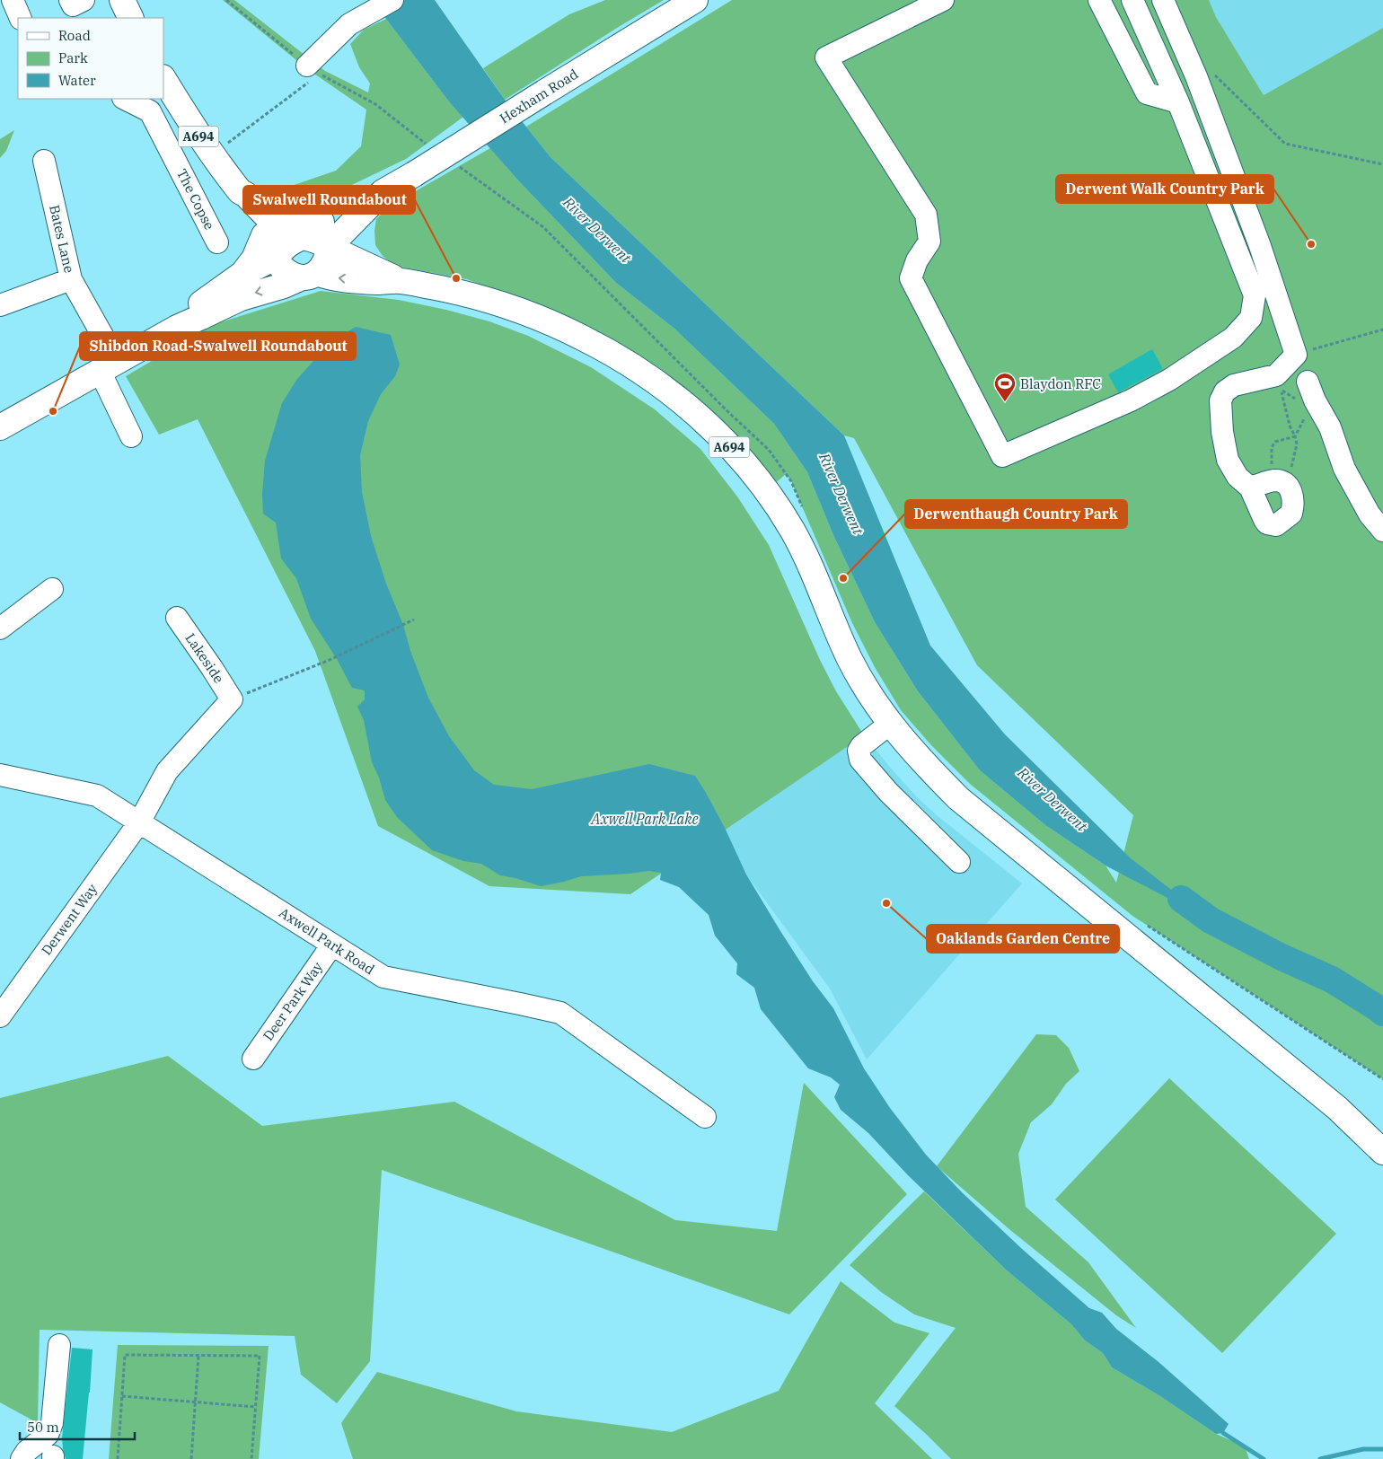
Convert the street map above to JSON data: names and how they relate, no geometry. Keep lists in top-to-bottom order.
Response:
{
  "streets": {
    "main road": ["Hexham Road", "A694"],
    "street": [
      "The Copse",
      "Bates Lane",
      "Lakeside",
      "Derwent Way",
      "Axwell Park Road",
      "Deer Park Way"
    ]
  },
  "crossings": [
    ["Hexham Road", "A694"],
    ["Lakeside", "Derwent Way"],
    ["Derwent Way", "Axwell Park Road"],
    ["Axwell Park Road", "Deer Park Way"]
  ],
  "water": ["River Derwent", "Axwell Park Lake"],
  "places": {
    "other": [
      "Derwent Walk Country Park",
      "Swalwell Roundabout",
      "Shibdon Road-Swalwell Roundabout",
      "Derwenthaugh Country Park",
      "Oaklands Garden Centre"
    ],
    "sports": ["Blaydon RFC"]
  },
  "legend": ["Road", "Park", "Water"],
  "scale_bar": "50 m"
}
